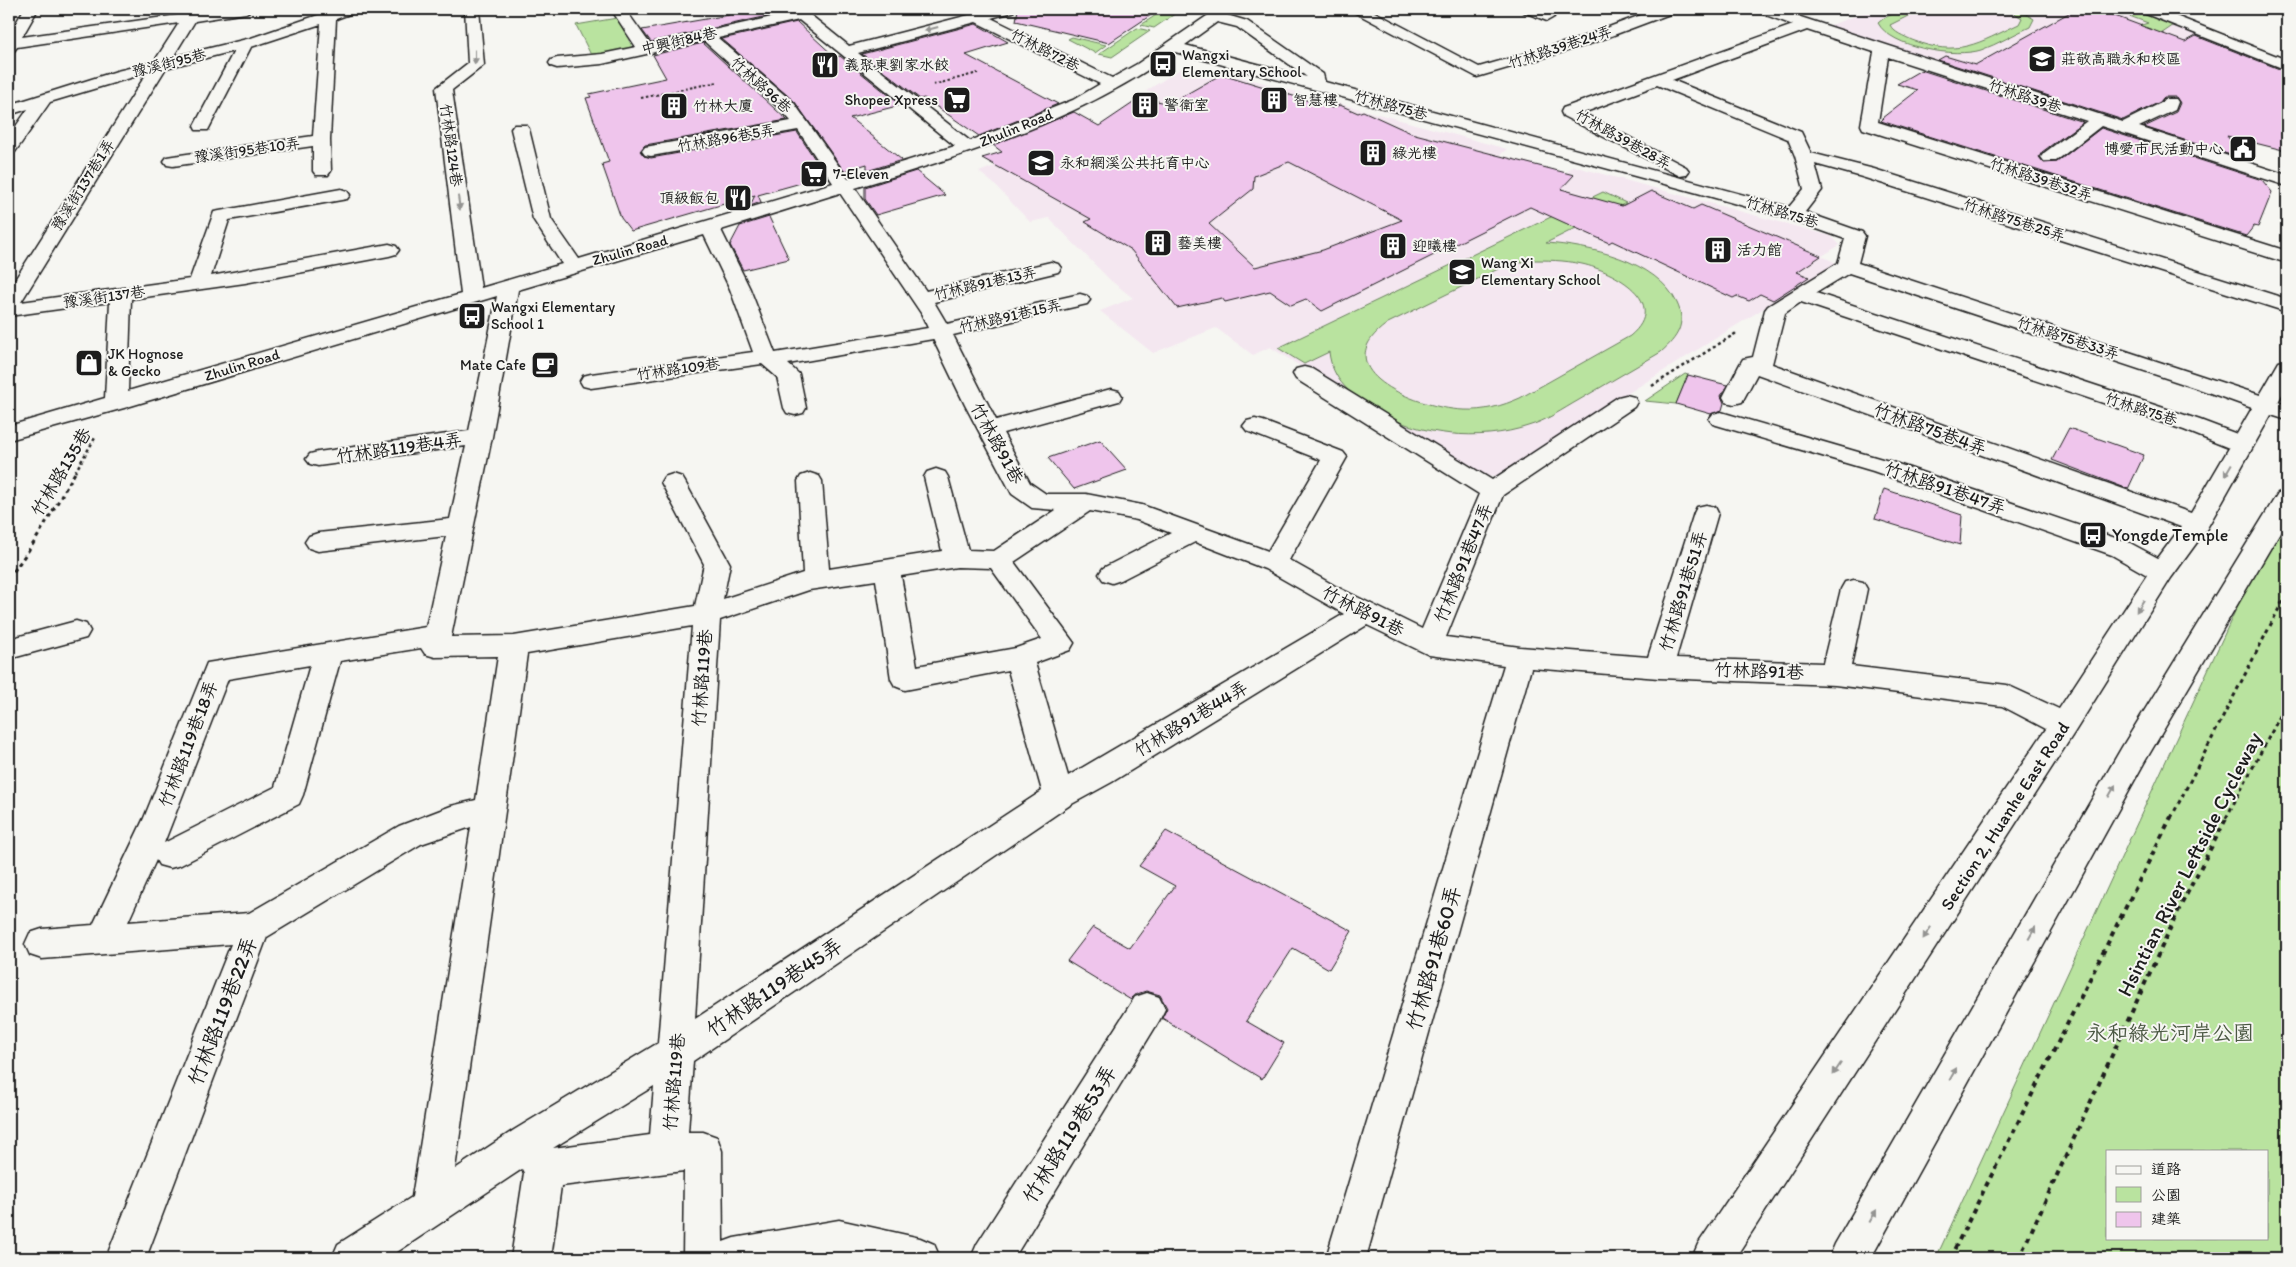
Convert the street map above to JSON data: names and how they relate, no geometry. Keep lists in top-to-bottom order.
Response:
{
  "streets": {
    "street": [
      "中興街84巷",
      "竹林路39巷24弄",
      "竹林路72巷",
      "豫溪街95巷",
      "竹林路96巷",
      "竹林路39巷",
      "竹林路75巷",
      "Zhulin Road",
      "竹林路96巷5弄",
      "竹林路39巷28弄",
      "竹林路124巷",
      "豫溪街95巷10弄",
      "竹林路39巷32弄",
      "豫溪街137巷1弄",
      "竹林路75巷25弄",
      "竹林路91巷13弄",
      "豫溪街137巷",
      "竹林路91巷15弄",
      "竹林路75巷33弄",
      "竹林路109巷",
      "竹林路75巷4弄",
      "竹林路91巷",
      "竹林路119巷4弄",
      "竹林路91巷47弄",
      "竹林路91巷51弄",
      "竹林路119巷",
      "竹林路91巷44弄",
      "竹林路119巷18弄",
      "Section 2, Huanhe East Road",
      "竹林路91巷60弄",
      "竹林路119巷45弄",
      "竹林路119巷22弄",
      "竹林路119巷53弄"
    ],
    "path": ["竹林路135巷", "Hsintian River Leftside Cycleway"]
  },
  "crossings": [
    ["中興街84巷", "竹林路96巷"],
    ["竹林路72巷", "Zhulin Road"],
    ["豫溪街95巷", "豫溪街95巷10弄"],
    ["豫溪街95巷", "豫溪街137巷1弄"],
    ["竹林路96巷", "Zhulin Road"],
    ["竹林路96巷", "竹林路96巷5弄"],
    ["竹林路96巷", "竹林路91巷"],
    ["竹林路39巷", "竹林路39巷28弄"],
    ["竹林路39巷", "竹林路39巷32弄"],
    ["竹林路75巷", "Zhulin Road"],
    ["竹林路75巷", "竹林路39巷28弄"],
    ["竹林路75巷", "竹林路75巷33弄"],
    ["竹林路75巷", "Section 2, Huanhe East Road"],
    ["Zhulin Road", "竹林路124巷"],
    ["Zhulin Road", "竹林路91巷"],
    ["Zhulin Road", "竹林路135巷"],
    ["竹林路91巷13弄", "竹林路91巷"],
    ["竹林路91巷15弄", "竹林路109巷"],
    ["竹林路91巷15弄", "竹林路91巷"],
    ["竹林路75巷33弄", "Section 2, Huanhe East Road"],
    ["竹林路75巷4弄", "Section 2, Huanhe East Road"],
    ["竹林路91巷", "竹林路91巷47弄"],
    ["竹林路91巷", "竹林路91巷51弄"],
    ["竹林路91巷", "竹林路91巷44弄"],
    ["竹林路91巷", "Section 2, Huanhe East Road"],
    ["竹林路91巷", "竹林路91巷60弄"],
    ["竹林路91巷47弄", "Section 2, Huanhe East Road"],
    ["竹林路119巷", "竹林路119巷18弄"],
    ["竹林路119巷", "竹林路119巷45弄"],
    ["竹林路91巷44弄", "竹林路119巷45弄"]
  ],
  "parks": ["永和綠光河岸公園"],
  "places": {
    "school or university": ["莊敬高職永和校區", "永和網溪公共托育中心", "Wang Xi Elementary School"],
    "bus stop": ["Wangxi Elementary School", "Wangxi Elementary School 1", "Yongde Temple"],
    "restaurant": ["義聚東劉家水餃", "頂級飯包"],
    "supermarket": ["Shopee Xpress", "7-Eleven"],
    "building": [
      "智慧樓",
      "警衛室",
      "竹林大廈",
      "綠光樓",
      "藝美樓",
      "迎曦樓",
      "活力館"
    ],
    "public building": ["博愛市民活動中心"],
    "shop": ["JK Hognose & Gecko"],
    "cafe": ["Mate Cafe"]
  },
  "legend": ["道路", "公園", "建築"]
}
